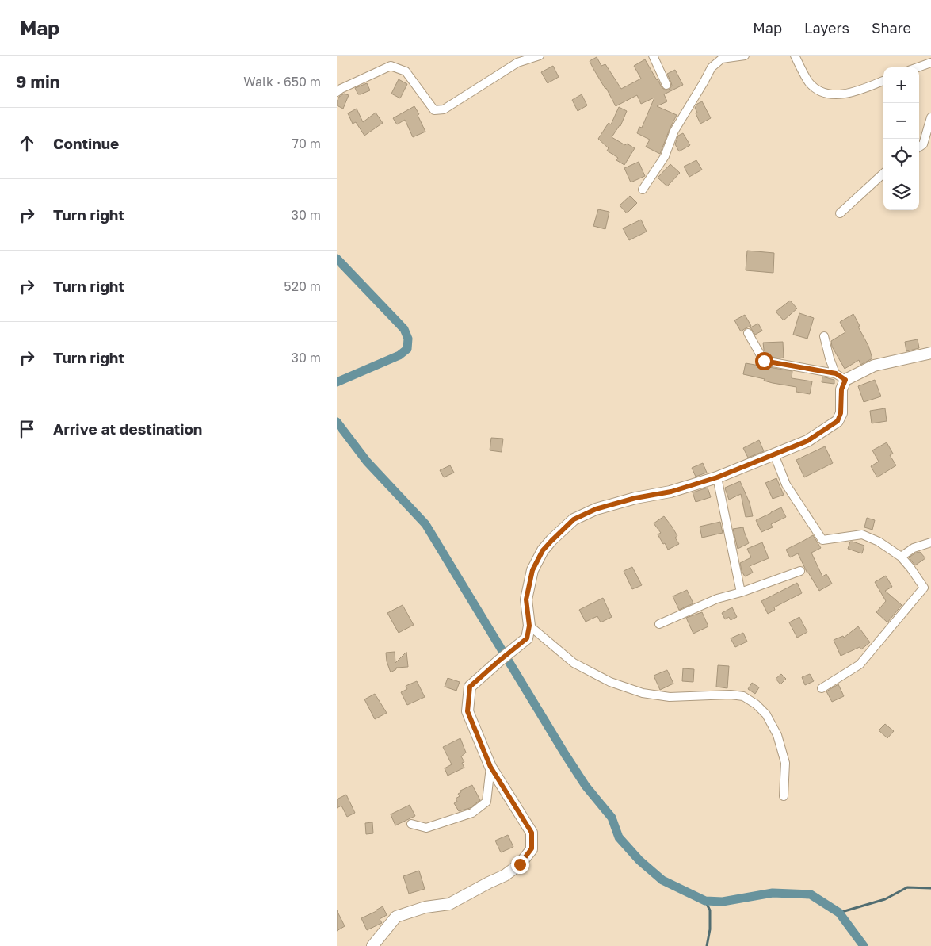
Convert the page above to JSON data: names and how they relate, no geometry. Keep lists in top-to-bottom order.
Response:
{
  "page": {
    "header": "Map",
    "nav": ["Map", "Layers", "Share"],
    "heading": ["9 min", "Walk · 650 m"],
    "map_buttons": ["+", "−"],
    "list": [
      ["Continue", "70 m"],
      ["Turn right", "30 m"],
      ["Turn right", "520 m"],
      ["Turn right", "30 m"],
      "Arrive at destination"
    ]
  }
}
